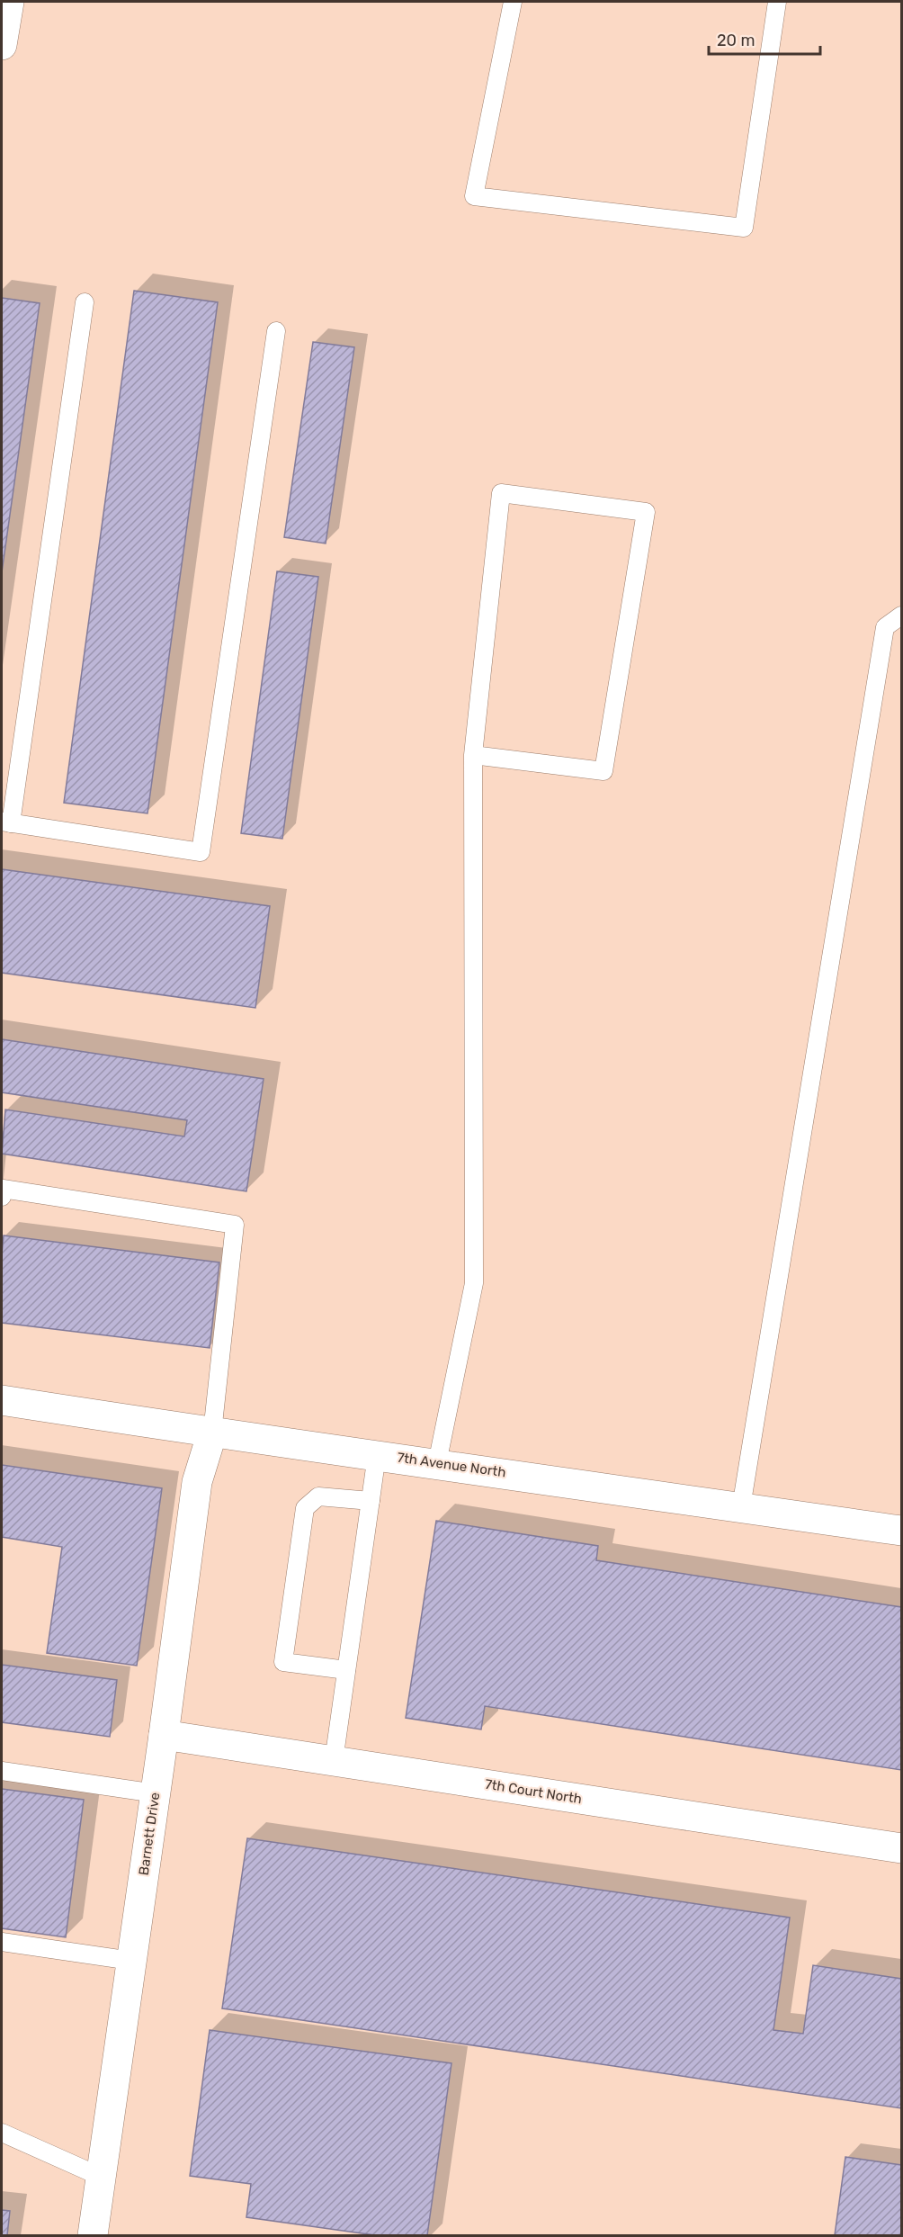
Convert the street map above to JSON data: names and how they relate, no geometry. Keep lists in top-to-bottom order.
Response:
{
  "streets": {
    "street": ["7th Avenue North", "7th Court North", "Barnett Drive"]
  },
  "crossings": [
    ["7th Avenue North", "Barnett Drive"],
    ["7th Court North", "Barnett Drive"]
  ],
  "scale_bar": "20 m"
}
